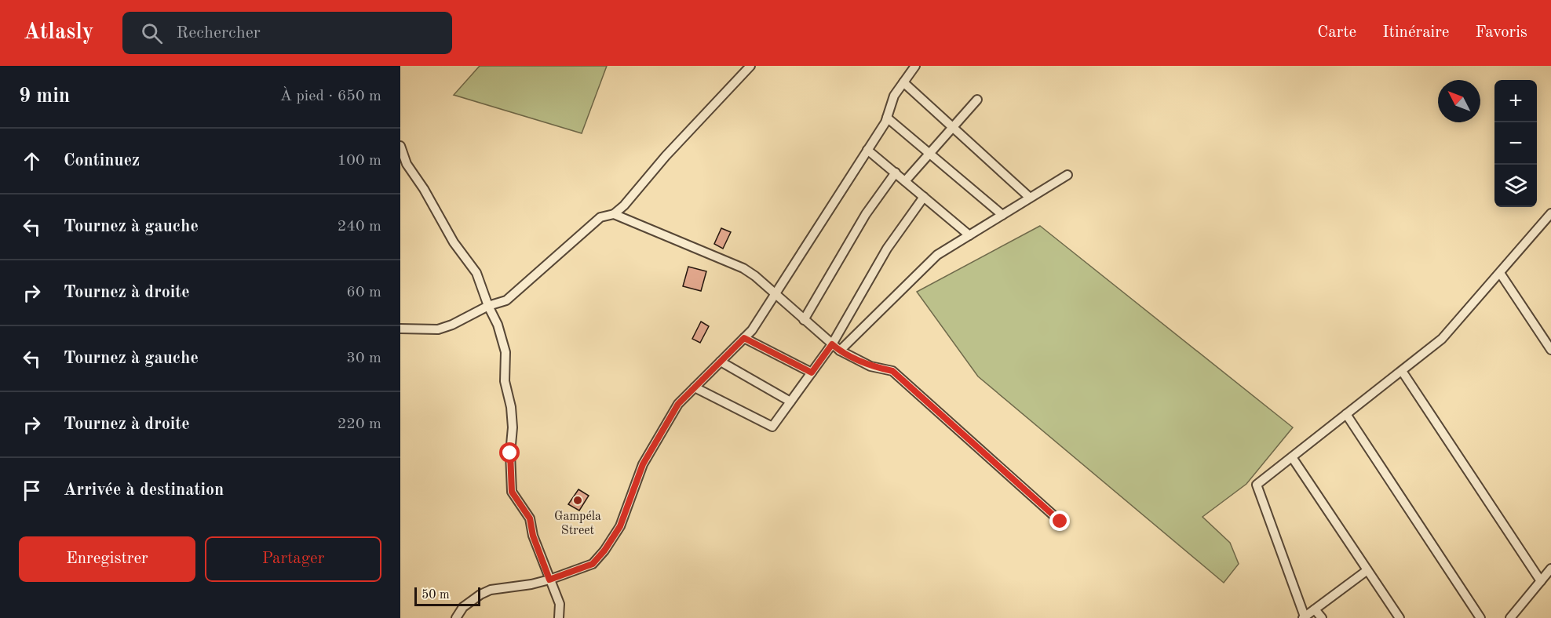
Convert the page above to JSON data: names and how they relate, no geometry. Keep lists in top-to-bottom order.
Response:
{
  "places": ["Gampéla Street"],
  "scale_bar": "50 m",
  "north": "top left",
  "page": {
    "header": "Atlasly",
    "search": "Rechercher",
    "nav": ["Carte", "Itinéraire", "Favoris"],
    "heading": ["9 min", "À pied · 650 m"],
    "map_buttons": ["+", "−"],
    "list": [
      ["Continuez", "100 m"],
      ["Tournez à gauche", "240 m"],
      ["Tournez à droite", "60 m"],
      ["Tournez à gauche", "30 m"],
      ["Tournez à droite", "220 m"],
      "Arrivée à destination"
    ],
    "buttons": ["Enregistrer", "Partager"],
    "scale": "50 m"
  }
}
